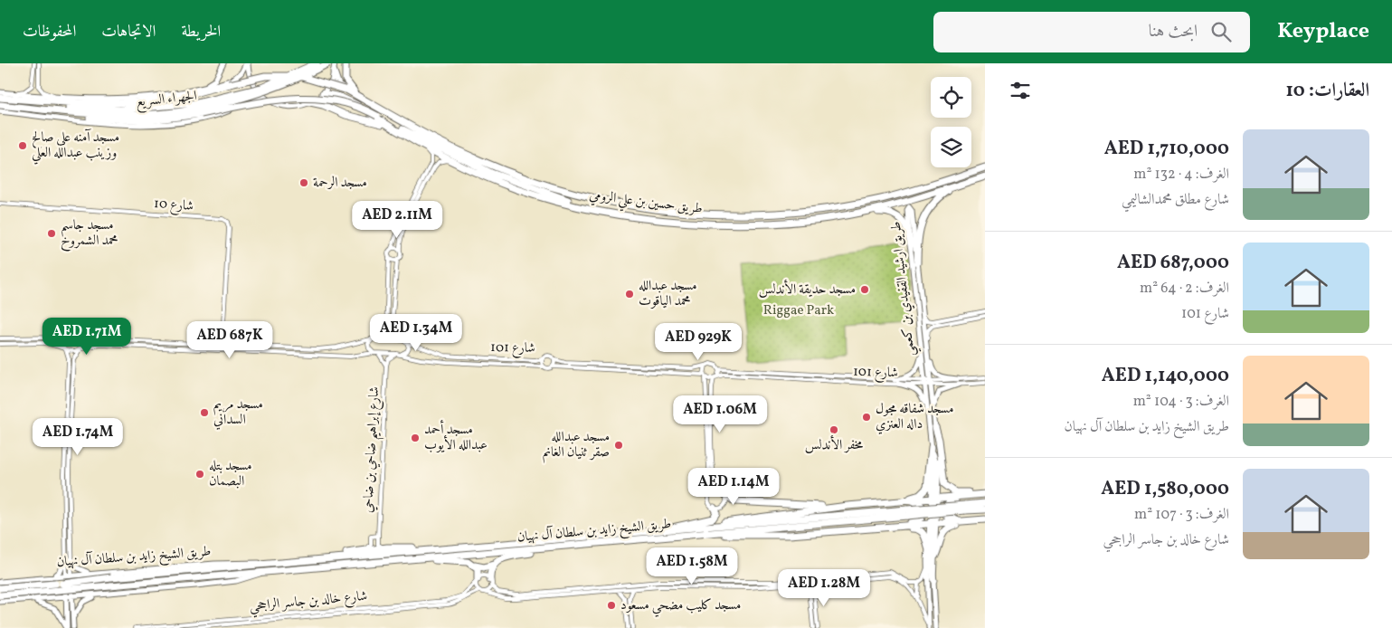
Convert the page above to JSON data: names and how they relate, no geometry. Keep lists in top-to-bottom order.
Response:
{
  "streets": {
    "highway": ["الجهراء السريع", "طريق حسين بن علي الرومي", "طريق الشيخ زايد بن سلطان آل نهيان"],
    "main road": ["طريق ارشيد القفيدي بن كعمي"],
    "street": [
      "شارع 10",
      "شارع 101",
      "شارع إبراهيم ضاحي بن ضاحي",
      "شارع خالد بن جاسر الراجحي"
    ]
  },
  "crossings": [
    ["شارع 10", "شارع 101"],
    ["طريق ارشيد القفيدي بن كعمي", "شارع 101"]
  ],
  "parks": ["Riggae Park"],
  "places": [
    "مسجد آمنه علي صالح وزينب عبدالله العلي",
    "مسجد الرحمة",
    "مسجد جاسم محمد الشمروخ",
    "مسجد حديقة الأندلس",
    "مسجد عبدالله محمد الياقوت",
    "مسجد مريم السداني",
    "مسجد شفاقه مجول داله العنزي",
    "مخفر الأندلس",
    "مسجد أحمد عبدالله الأيوب",
    "مسجد عبدالله صقر ثنيان الغانم",
    "مسجد بتله البصمان",
    "مسجد كليب مضحي مسعود"
  ],
  "page": {
    "header": "Keyplace",
    "search": "ابحث هنا",
    "nav": ["الخريطة", "الاتجاهات", "المحفوظات"],
    "heading": "العقارات: 10",
    "list": [
      {
        "name": "AED 1,710,000",
        "note": "الغرف: 4 · 132 m² · شارع مطلق محمدالشاليمي"
      },
      {
        "name": "AED 687,000",
        "note": "الغرف: 2 · 64 m² · شارع 101"
      },
      {
        "name": "AED 1,140,000",
        "note": "الغرف: 3 · 104 m² · طريق الشيخ زايد بن سلطان آل نهيان"
      },
      {
        "name": "AED 1,580,000",
        "note": "الغرف: 3 · 107 m² · شارع خالد بن جاسر الراجحي"
      }
    ],
    "price": [
      "AED 2.11M",
      "AED 1.34M",
      "AED 1.71M",
      "AED 687K",
      "AED 929K",
      "AED 1.06M",
      "AED 1.74M",
      "AED 1.14M",
      "AED 1.58M",
      "AED 1.28M"
    ]
  }
}
